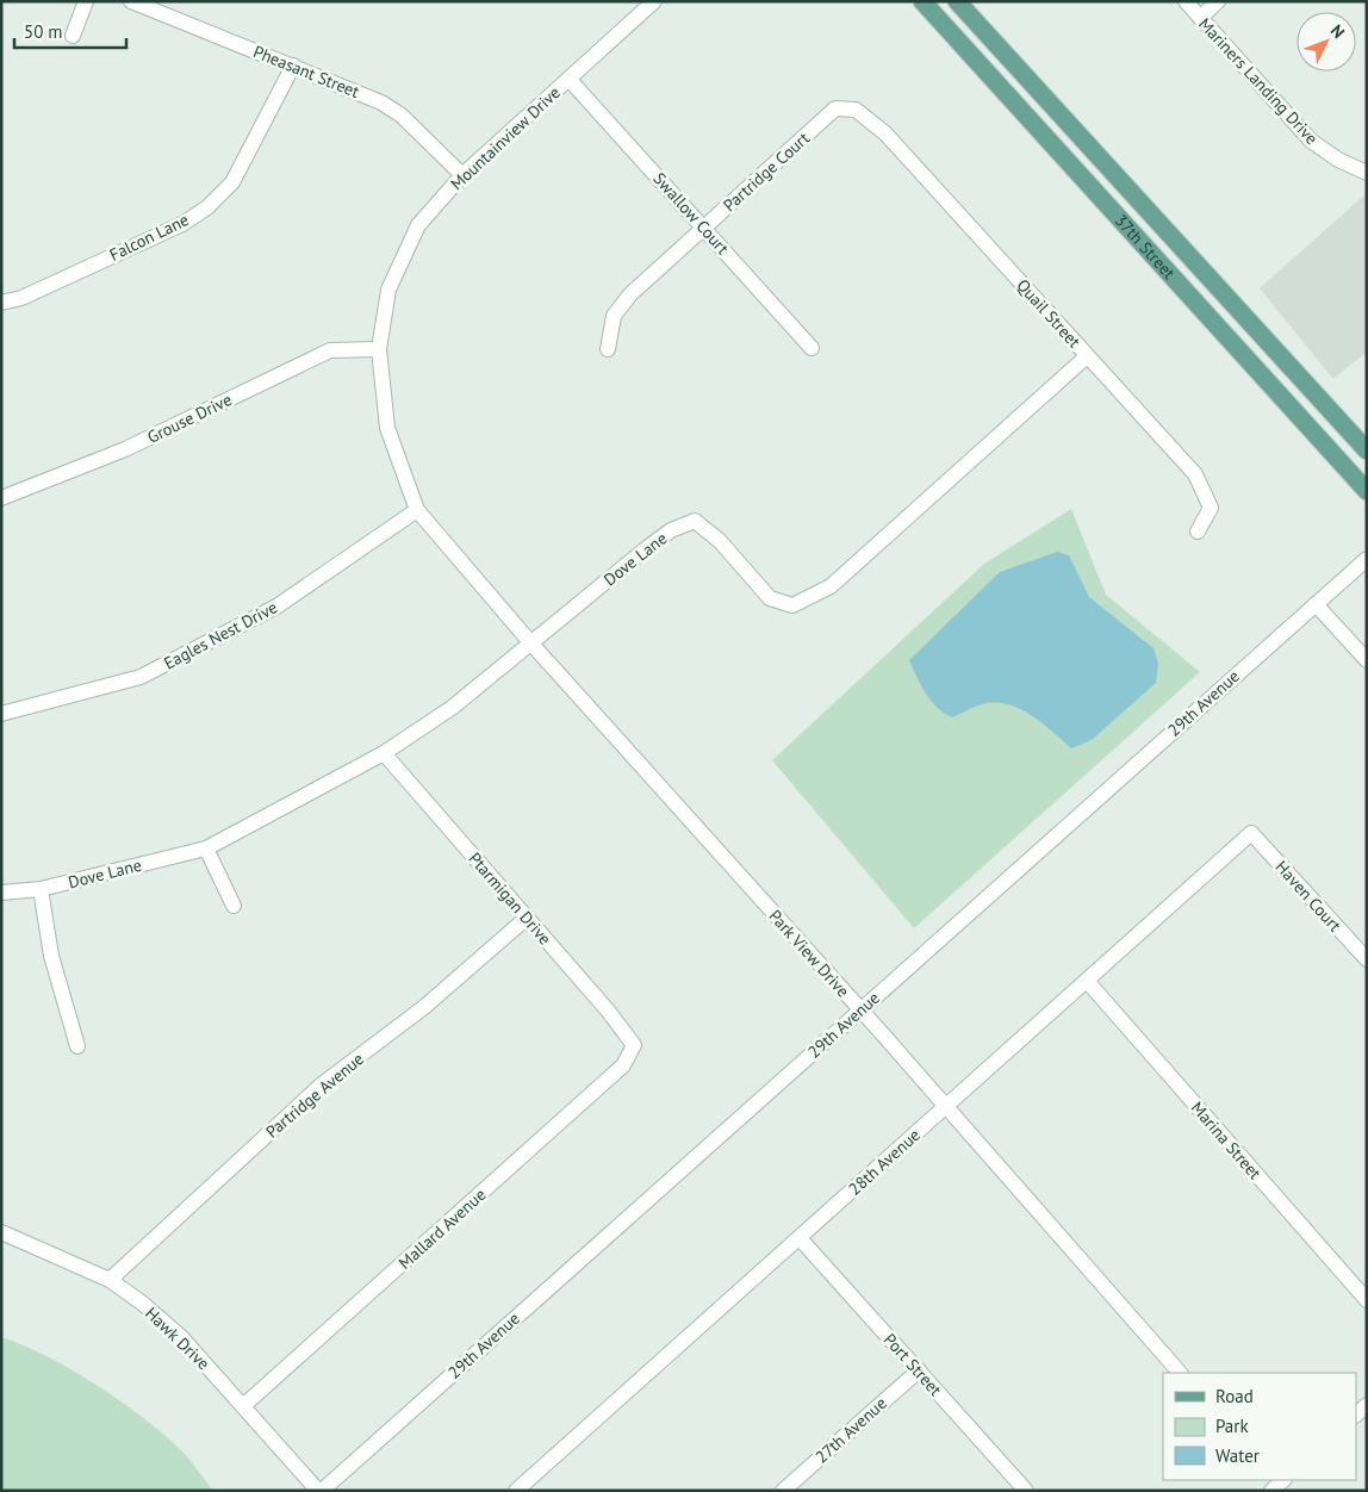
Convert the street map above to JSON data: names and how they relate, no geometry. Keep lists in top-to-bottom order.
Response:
{
  "streets": {
    "main road": ["37th Street"],
    "street": [
      "Pheasant Street",
      "Mariners Landing Drive",
      "Mountainview Drive",
      "Partridge Court",
      "Swallow Court",
      "Falcon Lane",
      "Quail Street",
      "Grouse Drive",
      "Dove Lane",
      "Eagles Nest Drive",
      "29th Avenue",
      "Haven Court",
      "Ptarmigan Drive",
      "Park View Drive",
      "Partridge Avenue",
      "Marina Street",
      "28th Avenue",
      "Mallard Avenue",
      "Hawk Drive",
      "Port Street",
      "27th Avenue"
    ]
  },
  "crossings": [
    ["Pheasant Street", "Mountainview Drive"],
    ["Pheasant Street", "Falcon Lane"],
    ["Mountainview Drive", "Swallow Court"],
    ["Mountainview Drive", "Grouse Drive"],
    ["Mountainview Drive", "Dove Lane"],
    ["Mountainview Drive", "Eagles Nest Drive"],
    ["Mountainview Drive", "Park View Drive"],
    ["Partridge Court", "Swallow Court"],
    ["Partridge Court", "Quail Street"],
    ["Quail Street", "Dove Lane"],
    ["Dove Lane", "Ptarmigan Drive"],
    ["Dove Lane", "Park View Drive"],
    ["29th Avenue", "Park View Drive"],
    ["29th Avenue", "Hawk Drive"],
    ["Haven Court", "28th Avenue"],
    ["Ptarmigan Drive", "Partridge Avenue"],
    ["Ptarmigan Drive", "Mallard Avenue"],
    ["Park View Drive", "28th Avenue"],
    ["Partridge Avenue", "Hawk Drive"],
    ["Marina Street", "28th Avenue"],
    ["28th Avenue", "Port Street"],
    ["Mallard Avenue", "Hawk Drive"],
    ["Port Street", "27th Avenue"]
  ],
  "legend": ["Road", "Park", "Water"],
  "scale_bar": "50 m",
  "north": "top right"
}
